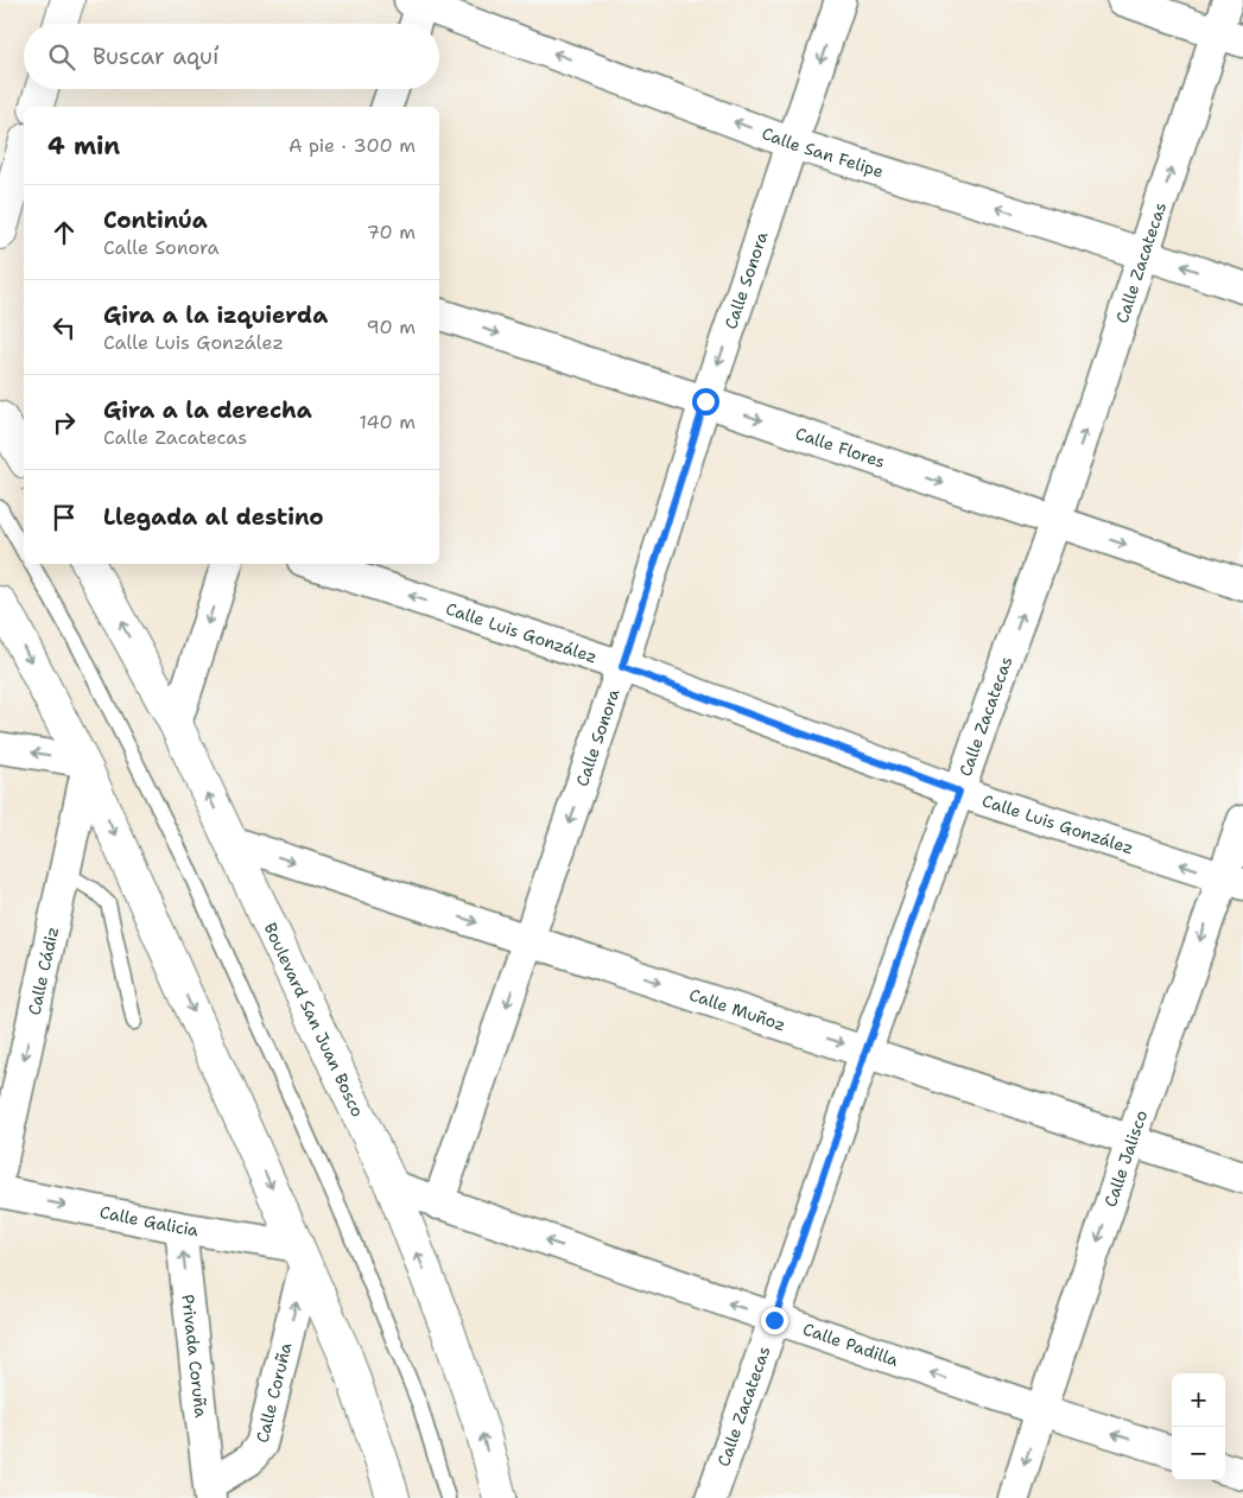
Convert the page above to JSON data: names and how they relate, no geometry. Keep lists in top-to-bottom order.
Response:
{
  "streets": {
    "street": [
      "Calle San Felipe",
      "Calle Zacatecas",
      "Calle Sonora",
      "Calle Flores",
      "Calle Luis González",
      "Calle Cádiz",
      "Calle Muñoz",
      "Boulevard San Juan Bosco",
      "Calle Jalisco",
      "Calle Galicia",
      "Calle Padilla",
      "Privada Coruña",
      "Calle Coruña"
    ]
  },
  "crossings": [
    ["Calle San Felipe", "Calle Zacatecas"],
    ["Calle San Felipe", "Calle Sonora"],
    ["Calle Zacatecas", "Calle Flores"],
    ["Calle Zacatecas", "Calle Luis González"],
    ["Calle Zacatecas", "Calle Muñoz"],
    ["Calle Zacatecas", "Calle Padilla"],
    ["Calle Sonora", "Calle Flores"],
    ["Calle Sonora", "Calle Luis González"],
    ["Calle Sonora", "Calle Muñoz"],
    ["Calle Sonora", "Calle Padilla"],
    ["Calle Luis González", "Calle Jalisco"],
    ["Calle Muñoz", "Boulevard San Juan Bosco"],
    ["Calle Muñoz", "Calle Jalisco"],
    ["Boulevard San Juan Bosco", "Calle Padilla"],
    ["Calle Jalisco", "Calle Padilla"],
    ["Calle Galicia", "Privada Coruña"],
    ["Calle Galicia", "Calle Coruña"],
    ["Privada Coruña", "Calle Coruña"]
  ],
  "one_way": [
    "Calle San Felipe",
    "Calle Zacatecas",
    "Calle Sonora",
    "Calle Flores",
    "Calle Luis González",
    "Calle Cádiz",
    "Calle Muñoz",
    "Calle Jalisco",
    "Calle Galicia",
    "Calle Padilla",
    "Calle Coruña"
  ],
  "page": {
    "search": "Buscar aquí",
    "heading": ["4 min", "A pie · 300 m"],
    "list": [
      ["Continúa", "Calle Sonora", "70 m"],
      ["Gira a la izquierda", "Calle Luis González", "90 m"],
      ["Gira a la derecha", "Calle Zacatecas", "140 m"],
      "Llegada al destino"
    ],
    "map_buttons": ["+", "−"]
  }
}
